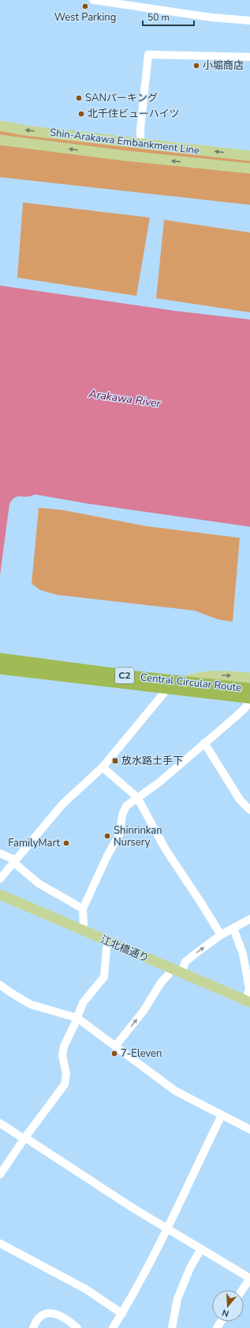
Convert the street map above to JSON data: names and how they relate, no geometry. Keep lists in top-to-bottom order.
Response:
{
  "streets": {
    "highway": ["C2", "Central Circular Route"],
    "main road": ["Shin-Arakawa Embankment Line", "江北橋通り"]
  },
  "one_way": ["Shin-Arakawa Embankment Line"],
  "water": ["Arakawa River"],
  "places": {
    "other": [
      "West Parking",
      "小堀商店",
      "SANパーキング",
      "北千住ビューハイツ",
      "Shinrinkan Nursery",
      "FamilyMart",
      "7-Eleven"
    ],
    "transit": ["放水路土手下"]
  },
  "scale_bar": "50 m",
  "north": "bottom"
}
